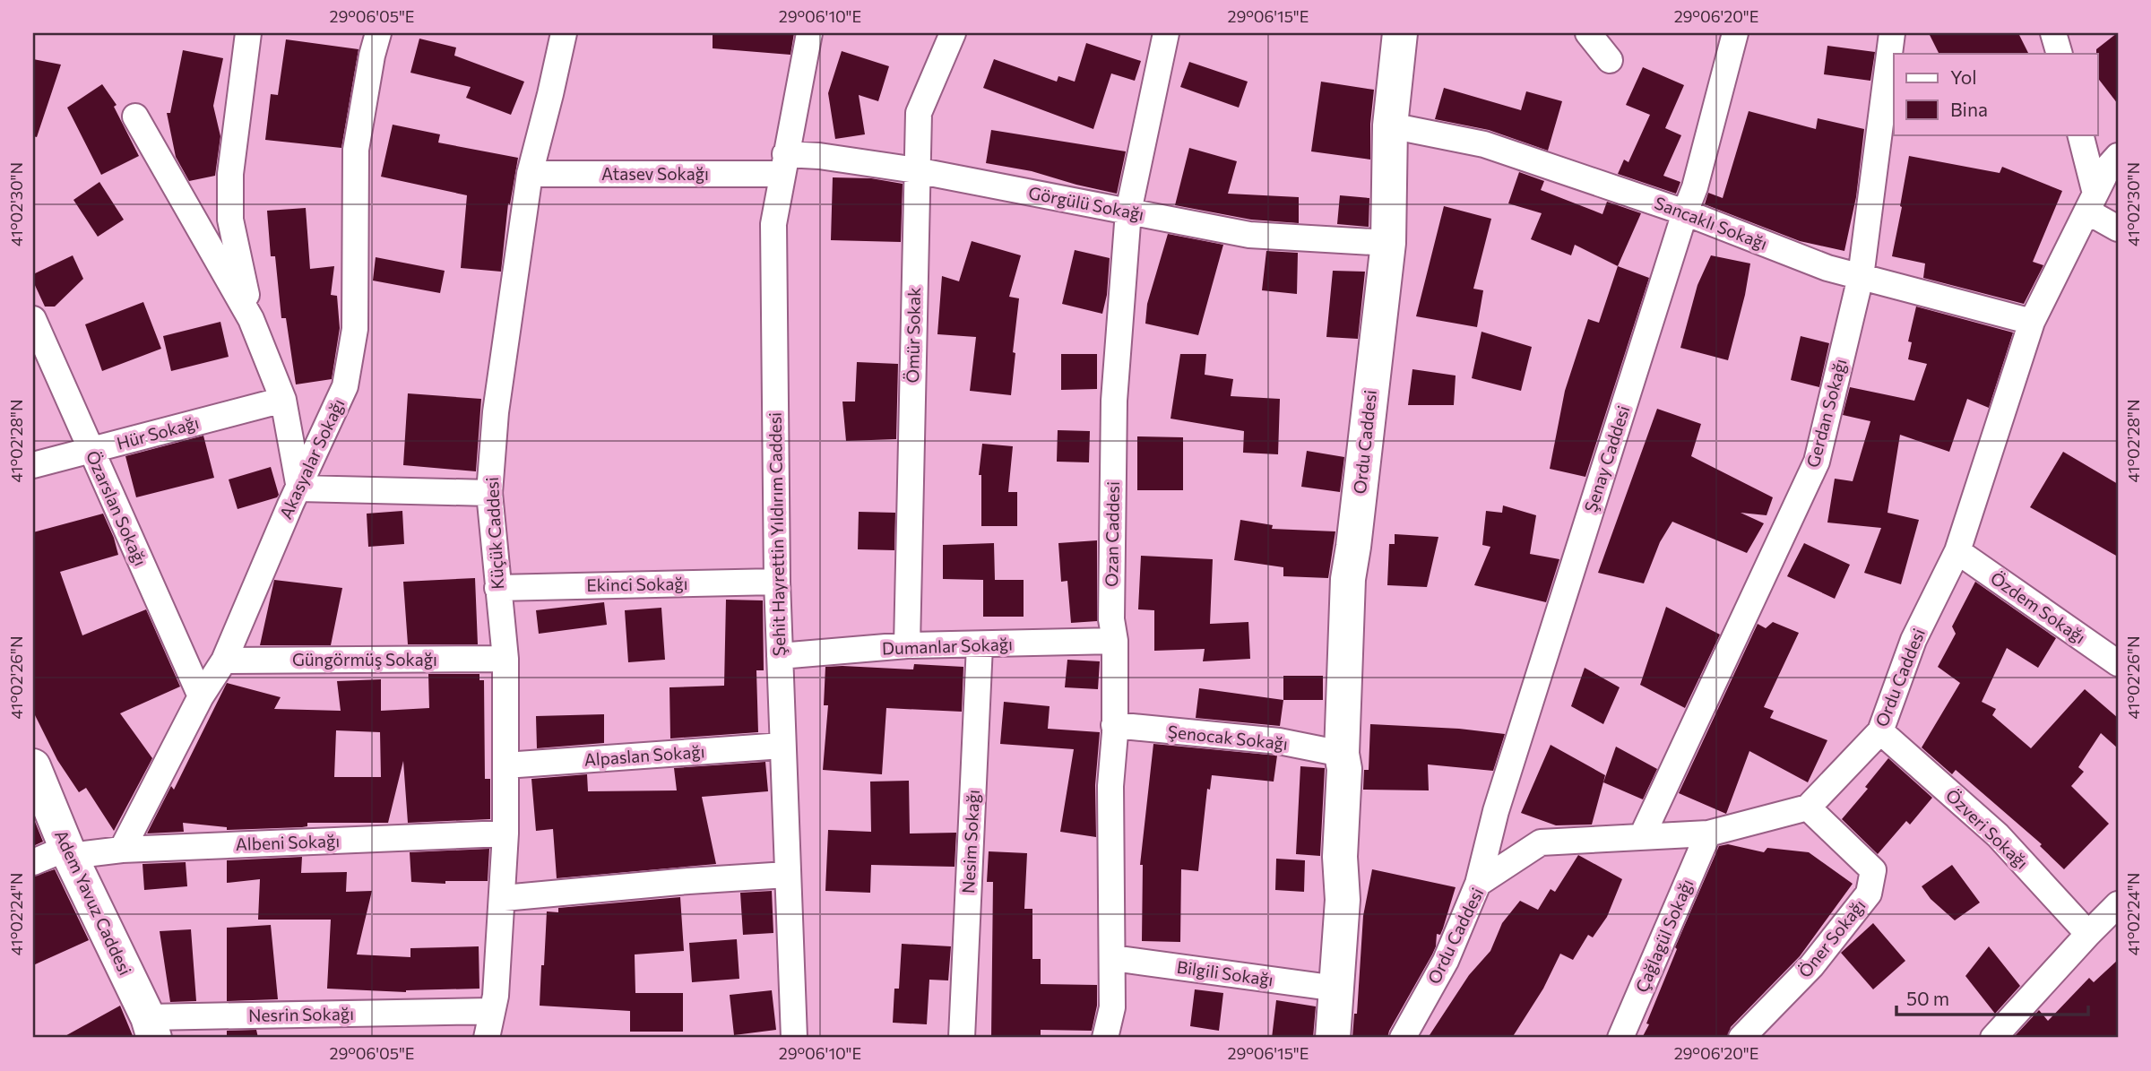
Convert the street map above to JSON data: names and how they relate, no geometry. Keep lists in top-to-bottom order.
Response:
{
  "streets": {
    "street": [
      "Atasev Sokağı",
      "Görgülü Sokağı",
      "Sancaklı Sokağı",
      "Ömür Sokak",
      "Gerdan Sokağı",
      "Hür Sokağı",
      "Ordu Caddesi",
      "Akasyalar Sokağı",
      "Şenay Caddesi",
      "Özarslan Sokağı",
      "Küçük Caddesi",
      "Şehit Hayrettin Yıldırım Caddesi",
      "Ozan Caddesi",
      "Ekinci Sokağı",
      "Özdem Sokağı",
      "Dumanlar Sokağı",
      "Güngörmüş Sokağı",
      "Şenocak Sokağı",
      "Alpaslan Sokağı",
      "Özveri Sokağı",
      "Nesim Sokağı",
      "Albeni Sokağı",
      "Adem Yavuz Caddesi",
      "Çağlagül Sokağı",
      "Öner Sokağı",
      "Bilgili Sokağı",
      "Nesrin Sokağı"
    ]
  },
  "crossings": [
    ["Atasev Sokağı", "Görgülü Sokağı"],
    ["Atasev Sokağı", "Küçük Caddesi"],
    ["Atasev Sokağı", "Şehit Hayrettin Yıldırım Caddesi"],
    ["Görgülü Sokağı", "Ömür Sokak"],
    ["Görgülü Sokağı", "Ordu Caddesi"],
    ["Görgülü Sokağı", "Şehit Hayrettin Yıldırım Caddesi"],
    ["Görgülü Sokağı", "Ozan Caddesi"],
    ["Sancaklı Sokağı", "Gerdan Sokağı"],
    ["Sancaklı Sokağı", "Ordu Caddesi"],
    ["Sancaklı Sokağı", "Şenay Caddesi"],
    ["Ömür Sokak", "Dumanlar Sokağı"],
    ["Gerdan Sokağı", "Ordu Caddesi"],
    ["Hür Sokağı", "Özarslan Sokağı"],
    ["Ordu Caddesi", "Şenay Caddesi"],
    ["Ordu Caddesi", "Özdem Sokağı"],
    ["Ordu Caddesi", "Şenocak Sokağı"],
    ["Ordu Caddesi", "Özveri Sokağı"],
    ["Ordu Caddesi", "Çağlagül Sokağı"],
    ["Ordu Caddesi", "Öner Sokağı"],
    ["Ordu Caddesi", "Bilgili Sokağı"],
    ["Akasyalar Sokağı", "Özarslan Sokağı"],
    ["Akasyalar Sokağı", "Güngörmüş Sokağı"],
    ["Akasyalar Sokağı", "Albeni Sokağı"],
    ["Küçük Caddesi", "Ekinci Sokağı"],
    ["Küçük Caddesi", "Güngörmüş Sokağı"],
    ["Küçük Caddesi", "Alpaslan Sokağı"],
    ["Küçük Caddesi", "Albeni Sokağı"],
    ["Küçük Caddesi", "Nesrin Sokağı"],
    ["Şehit Hayrettin Yıldırım Caddesi", "Ekinci Sokağı"],
    ["Şehit Hayrettin Yıldırım Caddesi", "Dumanlar Sokağı"],
    ["Şehit Hayrettin Yıldırım Caddesi", "Alpaslan Sokağı"],
    ["Ozan Caddesi", "Dumanlar Sokağı"],
    ["Ozan Caddesi", "Şenocak Sokağı"],
    ["Ozan Caddesi", "Bilgili Sokağı"],
    ["Dumanlar Sokağı", "Nesim Sokağı"],
    ["Albeni Sokağı", "Adem Yavuz Caddesi"],
    ["Adem Yavuz Caddesi", "Nesrin Sokağı"]
  ],
  "legend": ["Yol", "Bina"],
  "scale_bar": "50 m",
  "coordinates": [
    "29°06'05\"E",
    "29°06'10\"E",
    "29°06'15\"E",
    "29°06'20\"E",
    "41°02'30\"N",
    "41°02'28\"N",
    "41°02'26\"N",
    "41°02'24\"N"
  ]
}
